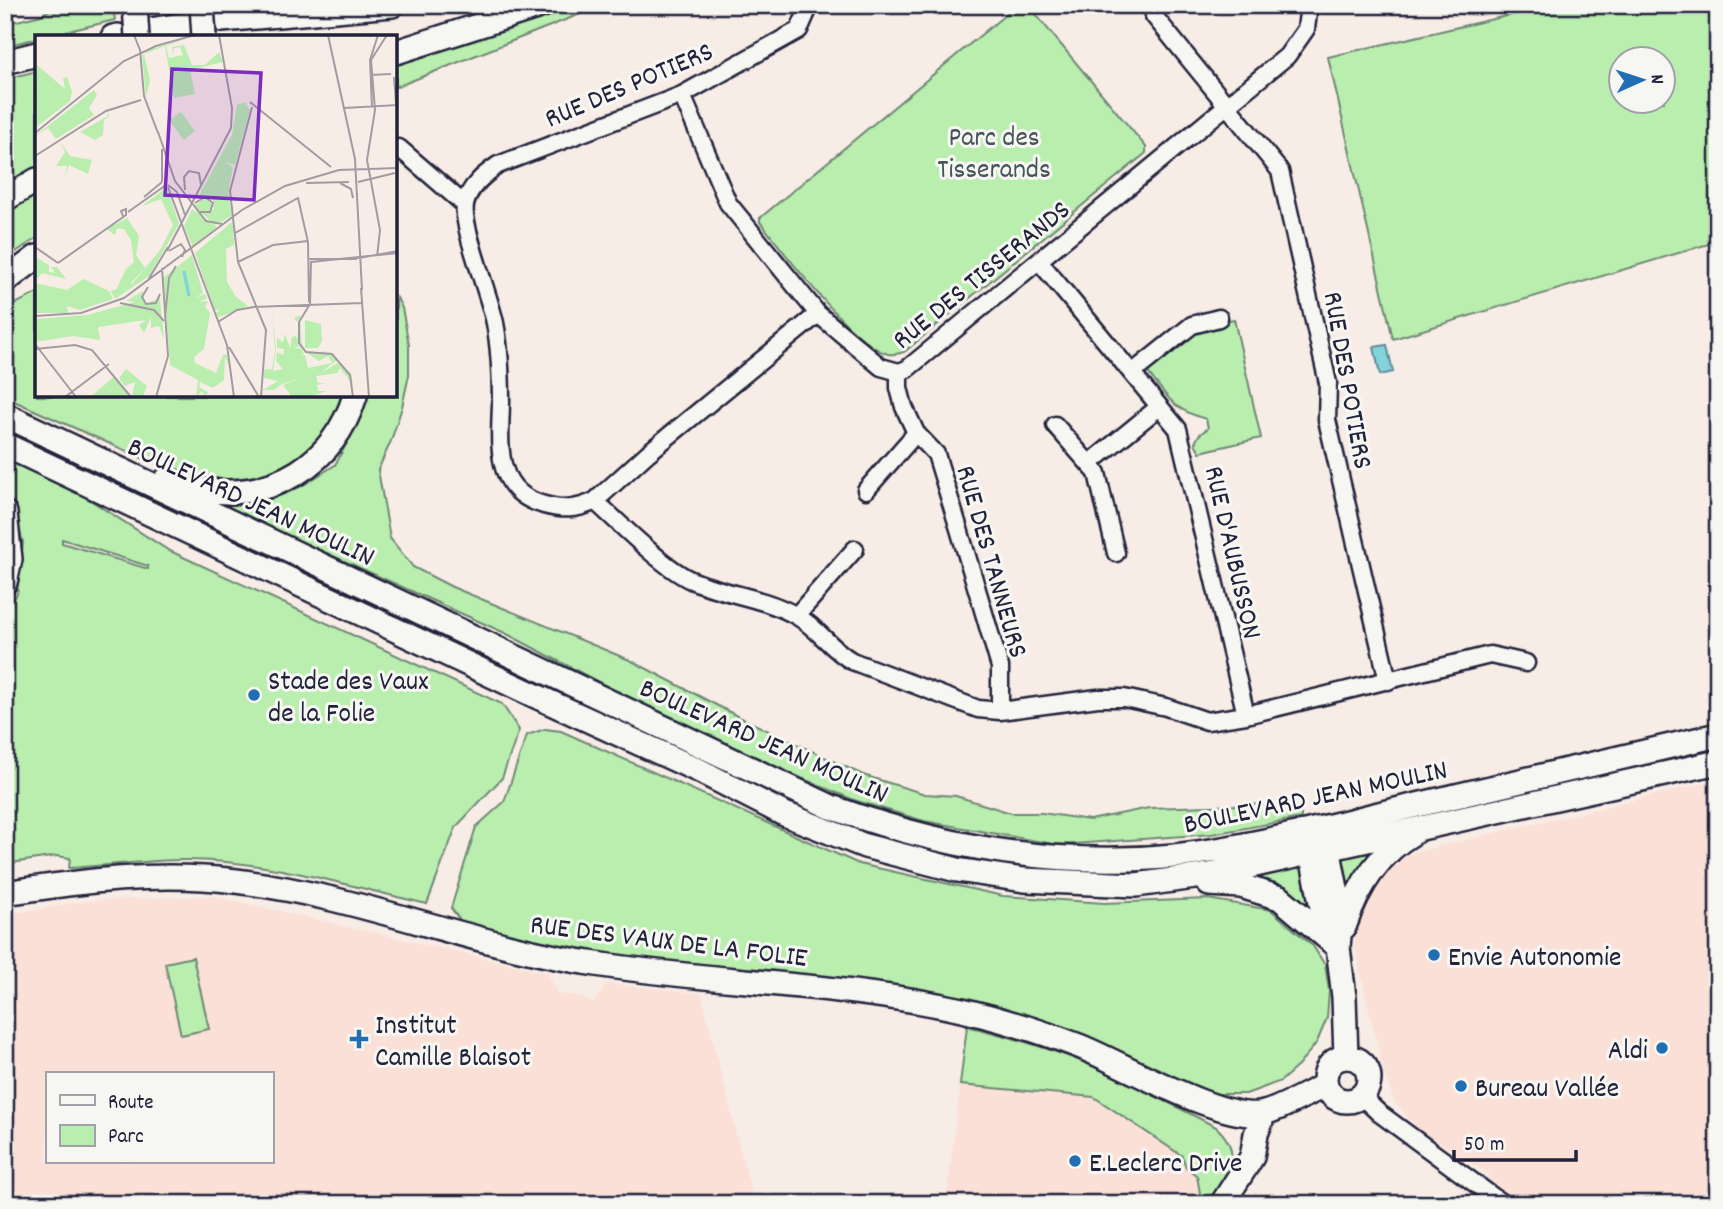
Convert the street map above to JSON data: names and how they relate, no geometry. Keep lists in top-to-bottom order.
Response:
{
  "streets": {
    "main road": ["BOULEVARD JEAN MOULIN", "RUE DES VAUX DE LA FOLIE"],
    "street": [
      "RUE DES POTIERS",
      "RUE DES TISSERANDS",
      "RUE D'AUBUSSON",
      "RUE DES TANNEURS"
    ]
  },
  "crossings": [
    ["RUE DES POTIERS", "RUE DES TISSERANDS"],
    ["RUE DES TISSERANDS", "RUE D'AUBUSSON"],
    ["RUE DES TISSERANDS", "RUE DES TANNEURS"]
  ],
  "parks": ["Parc des Tisserands"],
  "places": {
    "other": [
      "Stade des Vaux de la Folie",
      "Envie Autonomie",
      "Aldi",
      "Bureau Vallée",
      "E.Leclerc Drive"
    ],
    "health": ["Institut Camille Blaisot"]
  },
  "legend": ["Route", "Parc"],
  "scale_bar": "50 m",
  "north": "right"
}
